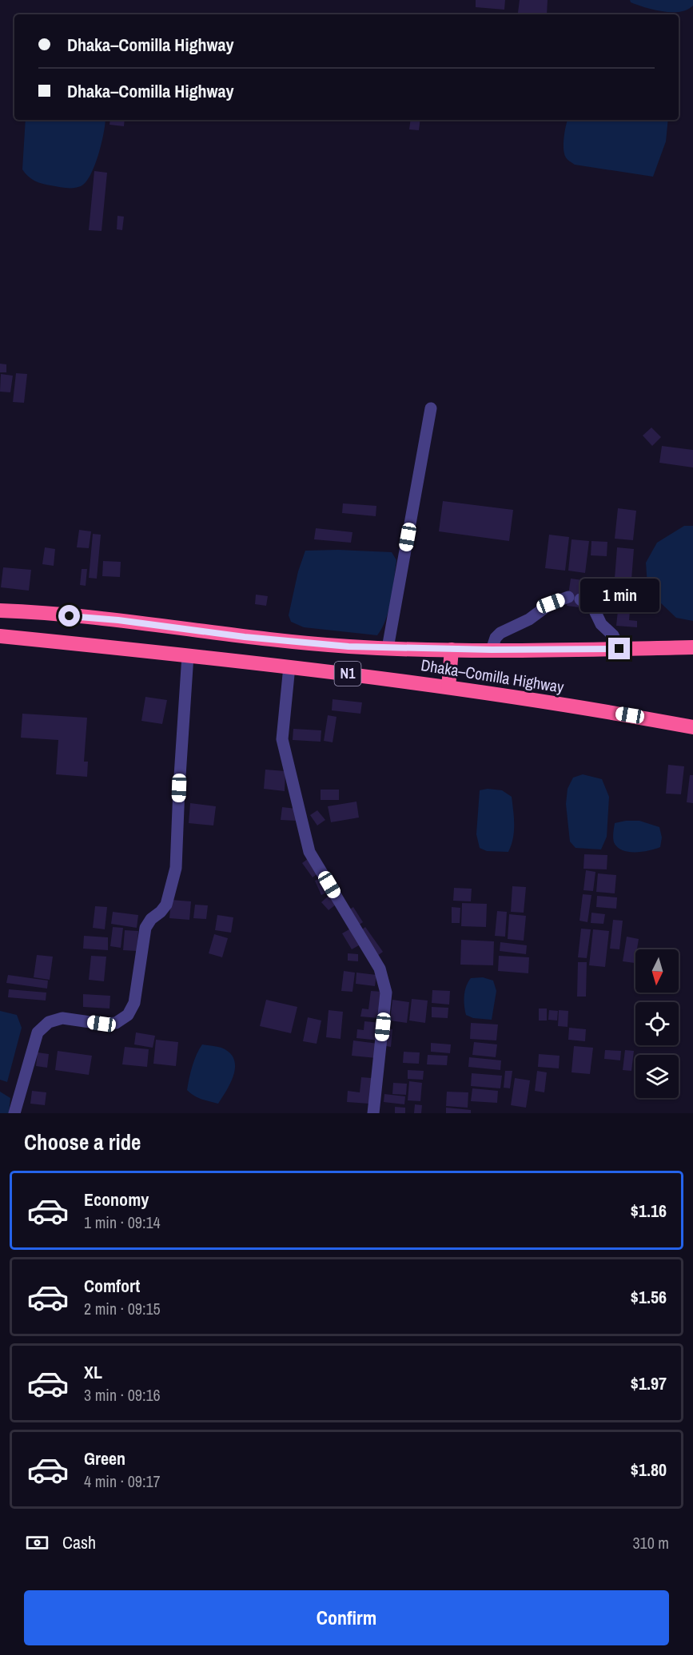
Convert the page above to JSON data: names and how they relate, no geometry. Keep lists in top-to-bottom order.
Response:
{
  "streets": {
    "highway": ["N1", "Dhaka–Comilla Highway"]
  },
  "north": "bottom",
  "page": {
    "banner": ["Dhaka–Comilla Highway", "Dhaka–Comilla Highway"],
    "bubble": "1 min",
    "heading": "Choose a ride",
    "list": [
      {
        "name": "Economy",
        "note": "1 min · 09:14",
        "value": "$1.16"
      },
      {
        "name": "Comfort",
        "note": "2 min · 09:15",
        "value": "$1.56"
      },
      {
        "name": "XL",
        "note": "3 min · 09:16",
        "value": "$1.97"
      },
      {
        "name": "Green",
        "note": "4 min · 09:17",
        "value": "$1.80"
      }
    ],
    "pay": ["Cash", "310 m"],
    "buttons": "Confirm"
  }
}
